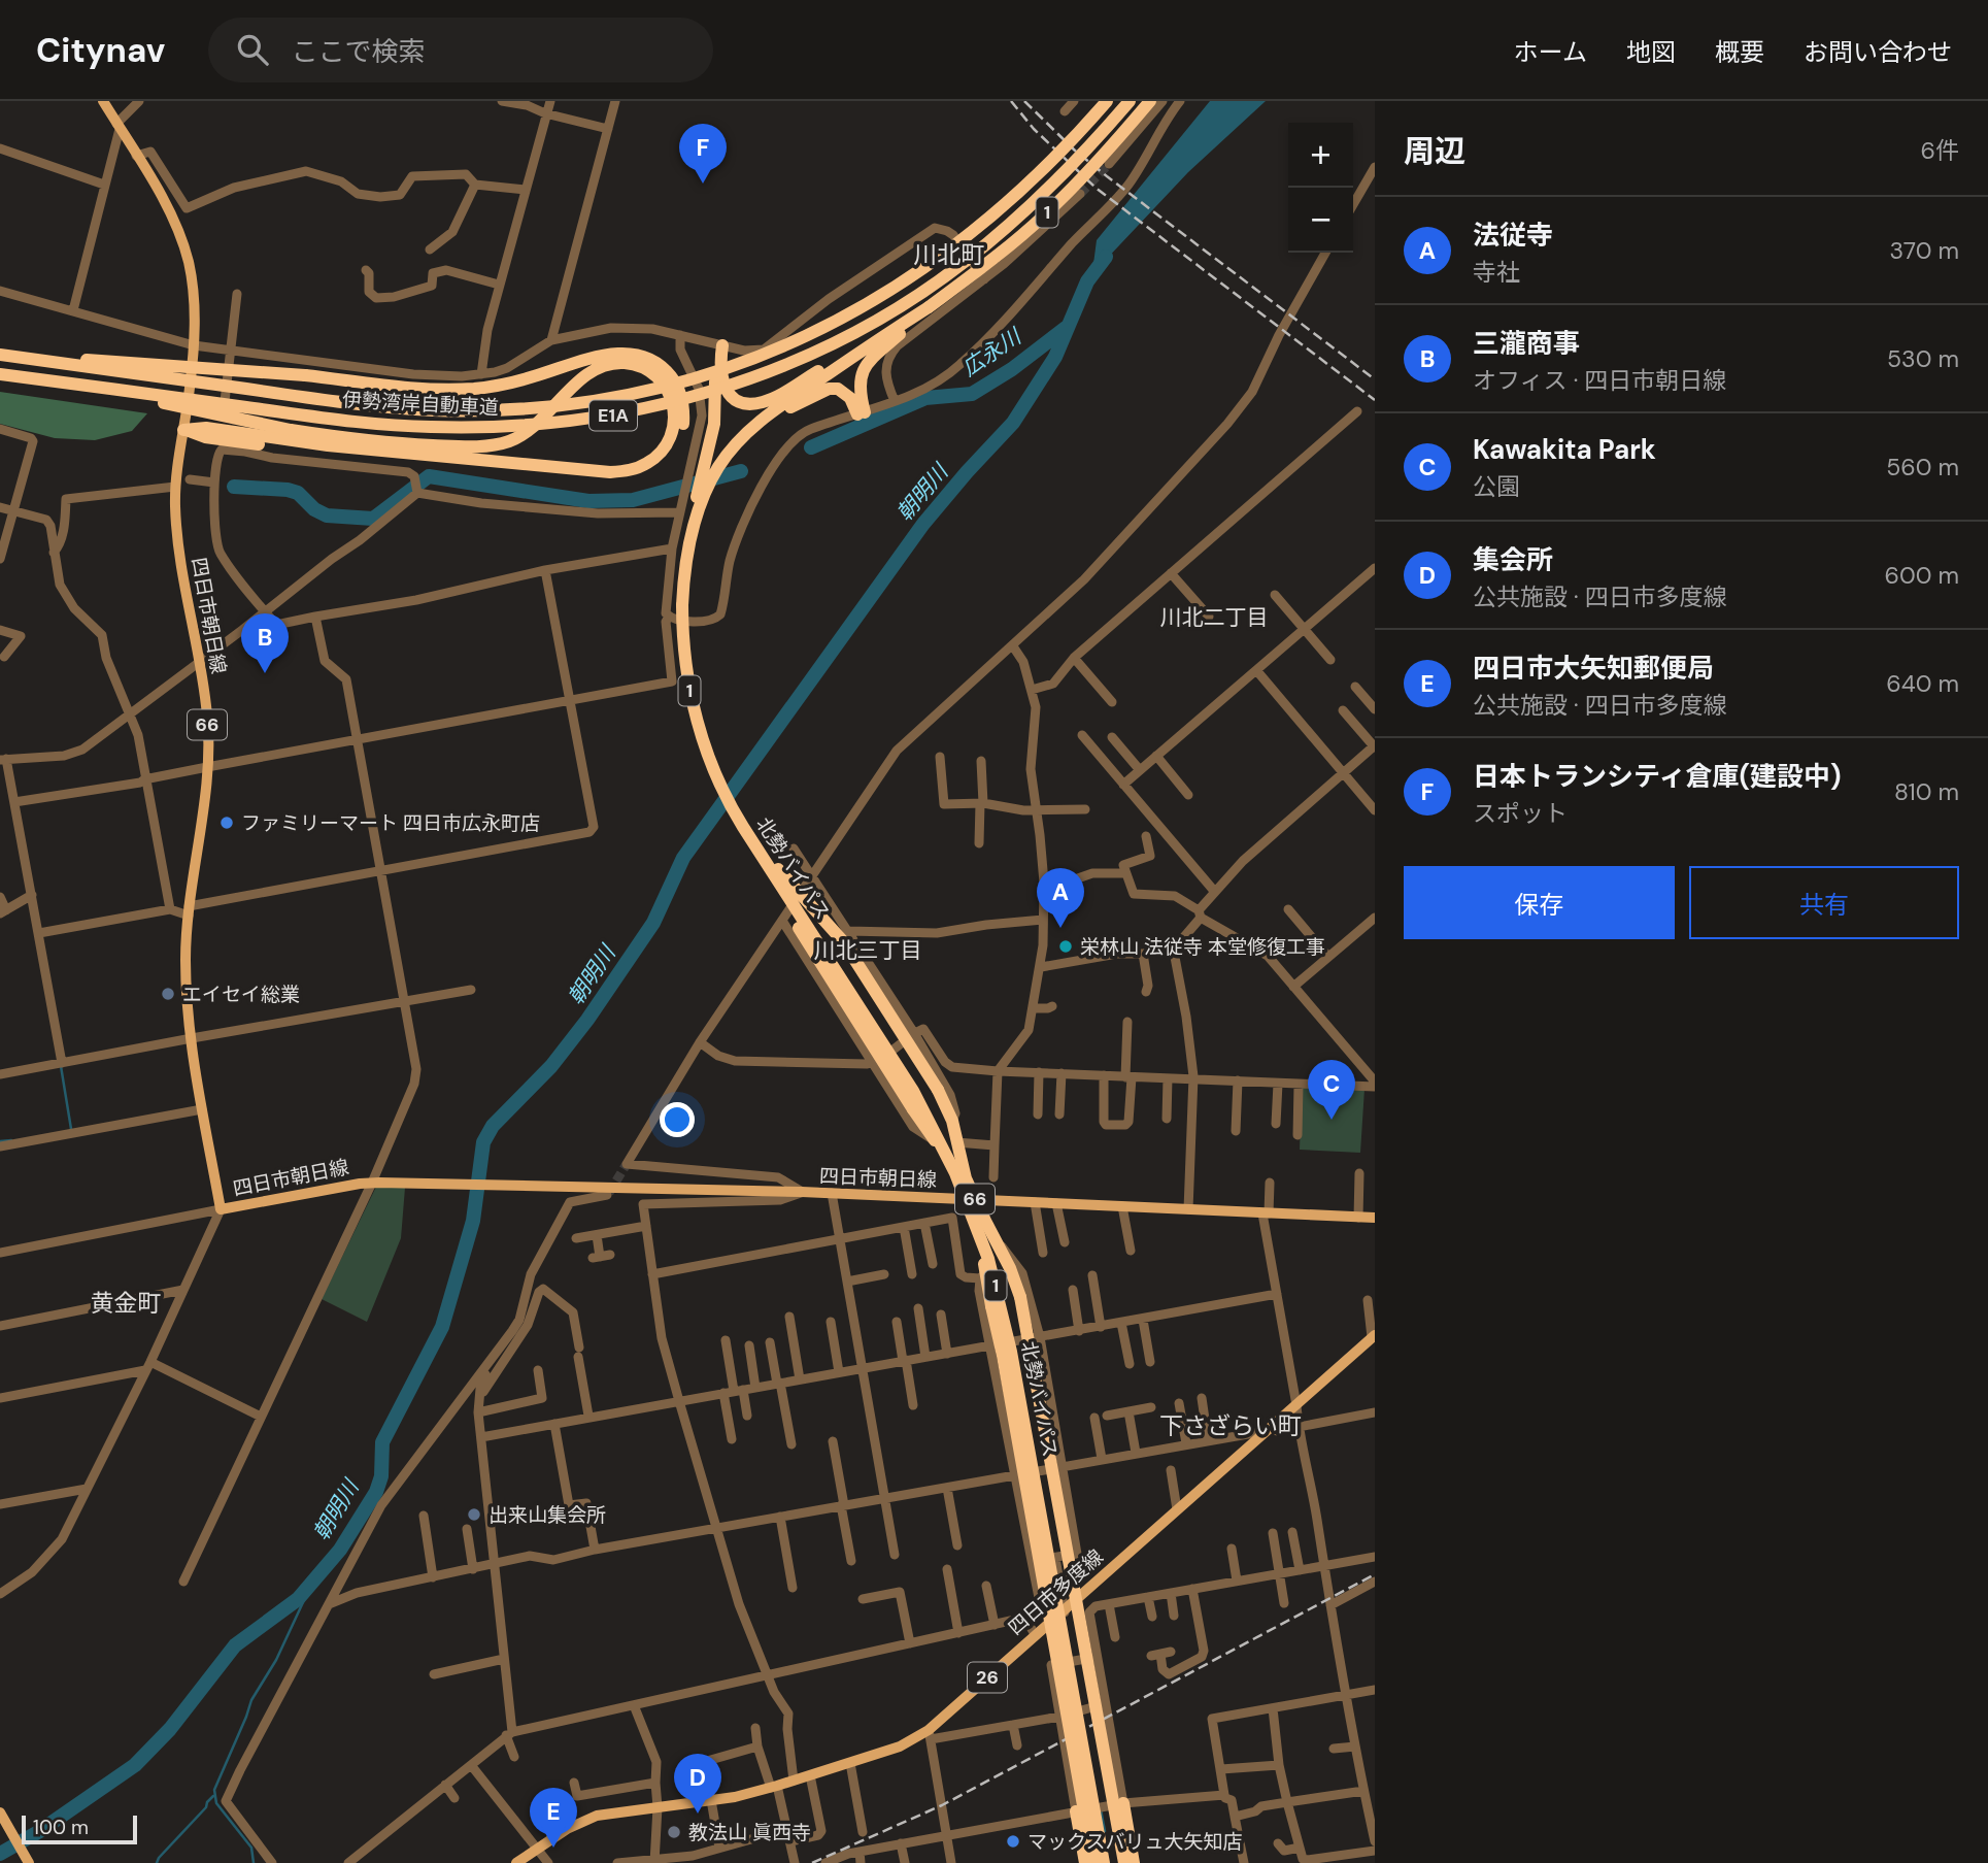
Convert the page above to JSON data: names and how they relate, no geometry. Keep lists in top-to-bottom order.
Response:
{
  "streets": {
    "highway": [
      "1",
      "伊勢湾岸自動車道",
      "E1A",
      "北勢バイパス"
    ],
    "main road": [
      "四日市朝日線",
      "66",
      "四日市多度線",
      "26"
    ]
  },
  "crossings": [
    ["1", "四日市朝日線"],
    ["1", "北勢バイパス"]
  ],
  "districts": [
    "川北町",
    "川北二丁目",
    "川北三丁目",
    "黄金町",
    "下さざらい町"
  ],
  "water": ["広永川", "朝明川"],
  "places": [
    "ファミリーマート 四日市広永町店",
    "栄林山 法従寺 本堂修復工事",
    "エイセイ総業",
    "出来山集会所",
    "教法山 眞西寺",
    "マックスバリュ大矢知店"
  ],
  "scale_bar": "100 m",
  "page": {
    "header": "Citynav",
    "search": "ここで検索",
    "nav": [
      "ホーム",
      "地図",
      "概要",
      "お問い合わせ"
    ],
    "heading": ["周辺", "6件"],
    "map_buttons": ["+", "−"],
    "pins": [
      "F",
      "B",
      "A",
      "C",
      "D",
      "E"
    ],
    "list": [
      {
        "mark": "A",
        "name": "法従寺",
        "note": "寺社",
        "value": "370 m"
      },
      {
        "mark": "B",
        "name": "三瀧商事",
        "note": "オフィス · 四日市朝日線",
        "value": "530 m"
      },
      {
        "mark": "C",
        "name": "Kawakita Park",
        "note": "公園",
        "value": "560 m"
      },
      {
        "mark": "D",
        "name": "集会所",
        "note": "公共施設 · 四日市多度線",
        "value": "600 m"
      },
      {
        "mark": "E",
        "name": "四日市大矢知郵便局",
        "note": "公共施設 · 四日市多度線",
        "value": "640 m"
      },
      {
        "mark": "F",
        "name": "日本トランシティ倉庫(建設中)",
        "note": "スポット",
        "value": "810 m"
      }
    ],
    "buttons": ["保存", "共有"],
    "scale": "100 m"
  }
}
